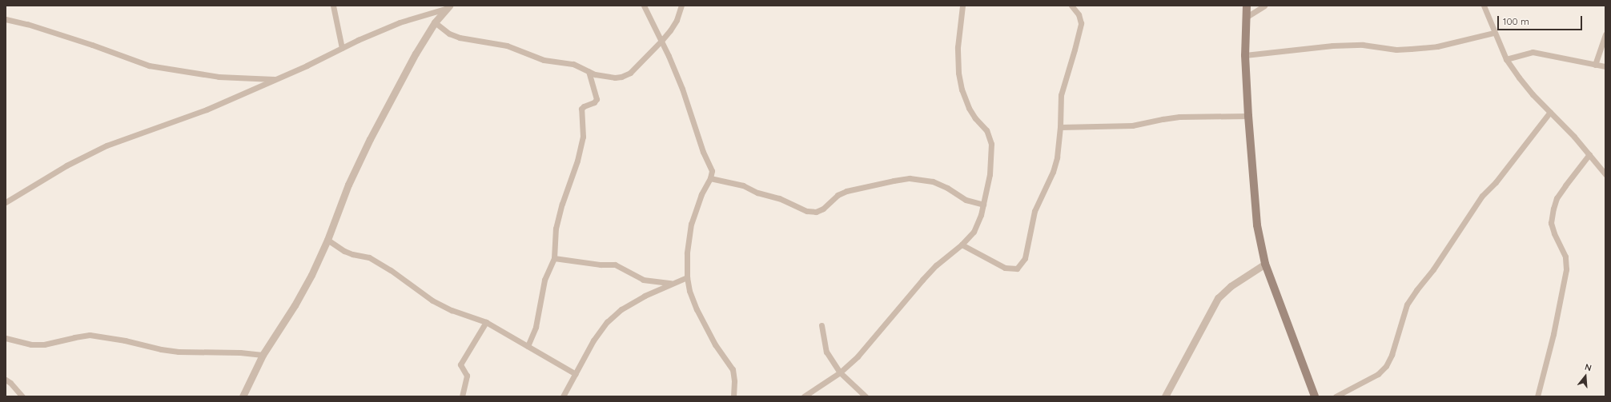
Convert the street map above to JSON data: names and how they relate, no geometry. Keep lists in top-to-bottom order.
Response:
{
  "scale_bar": "100 m",
  "north": "top"
}
